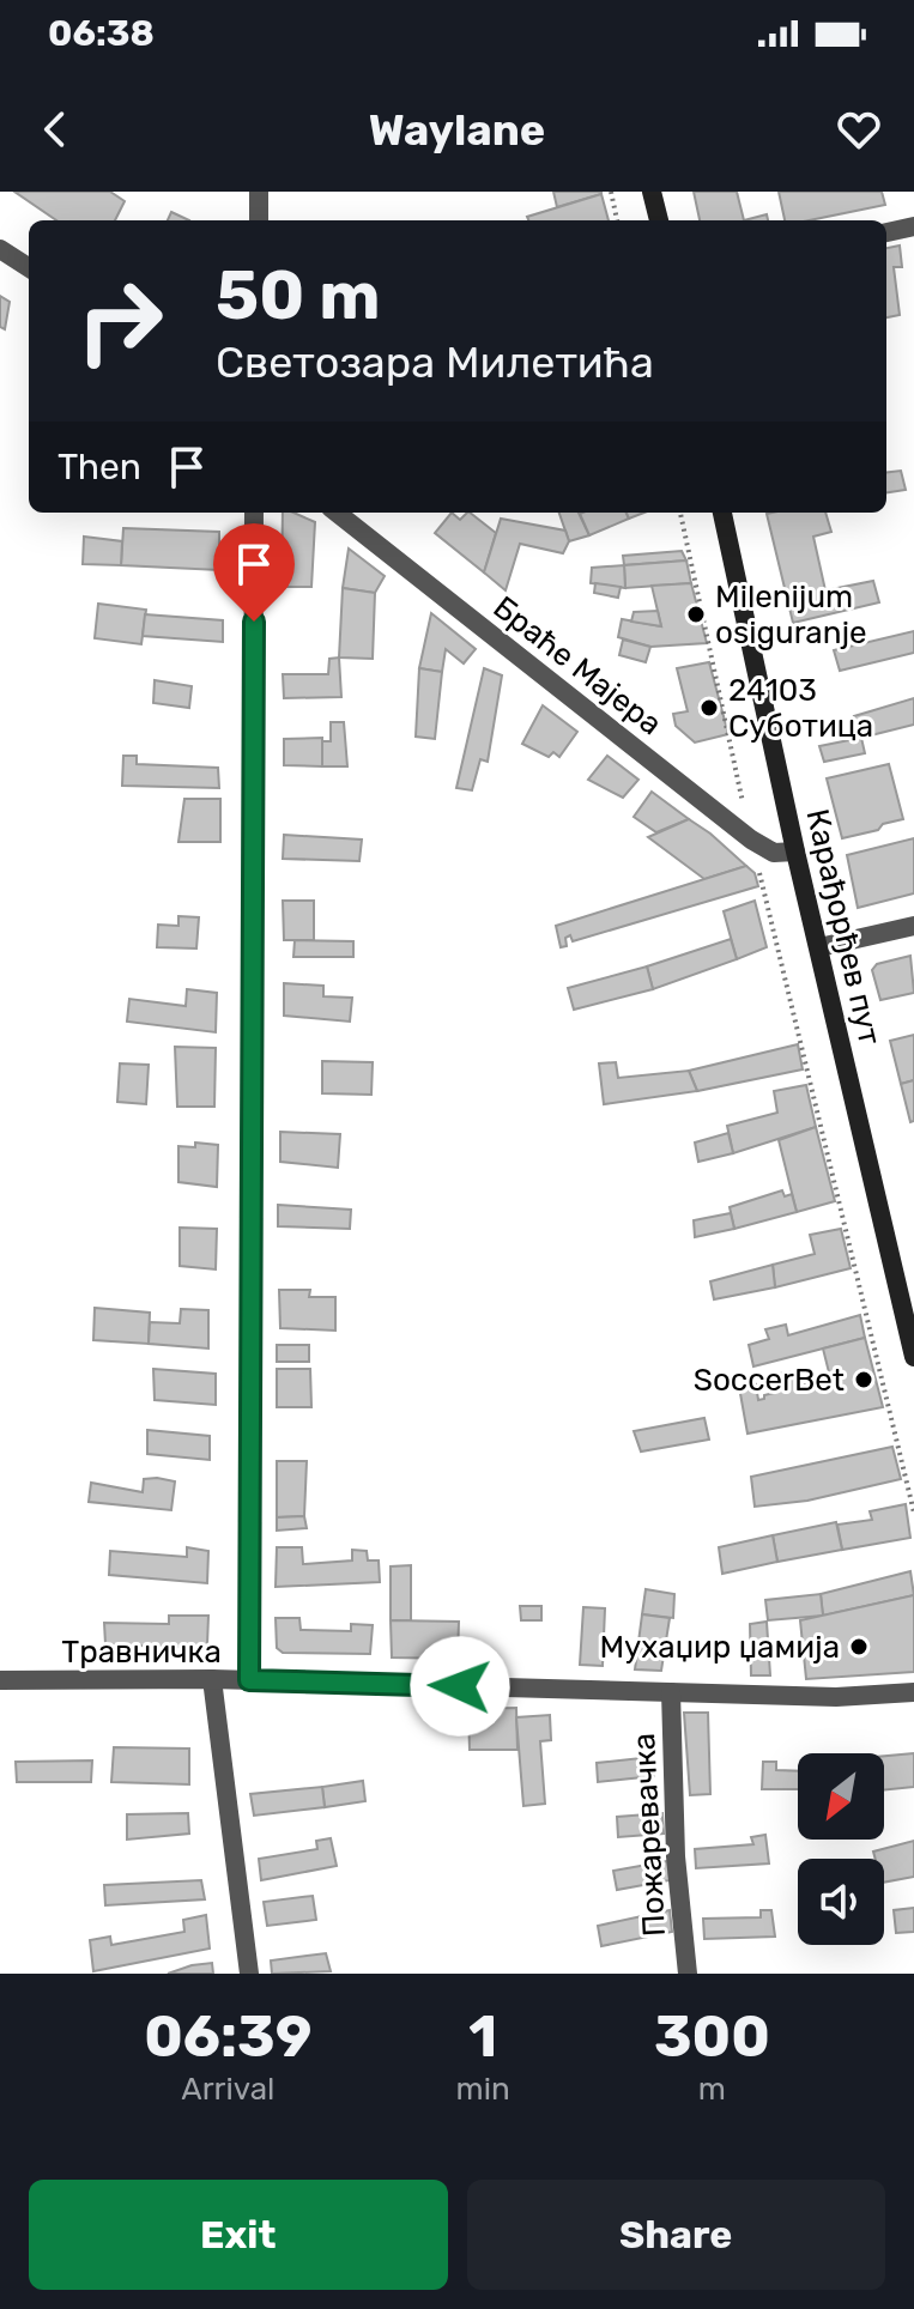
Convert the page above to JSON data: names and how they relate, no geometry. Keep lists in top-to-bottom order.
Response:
{
  "streets": {
    "main road": ["Карађорђев пут"],
    "street": ["Браће Мајера", "Травничка", "Пожаревачка"]
  },
  "crossings": [
    ["Браће Мајера", "Карађорђев пут"],
    ["Травничка", "Пожаревачка"]
  ],
  "places": [
    "Milenijum osiguranje",
    "24103 Суботица",
    "SoccerBet",
    "Мухаџир џамија"
  ],
  "north": "bottom left",
  "page": {
    "status": "06:38",
    "header": "Waylane",
    "turn": ["50 m", "Светозара Милетића"],
    "then": "Then",
    "eta": [
      "06:39",
      "Arrival",
      "1",
      "min",
      "300",
      "m"
    ],
    "buttons": ["Exit", "Share"]
  }
}
